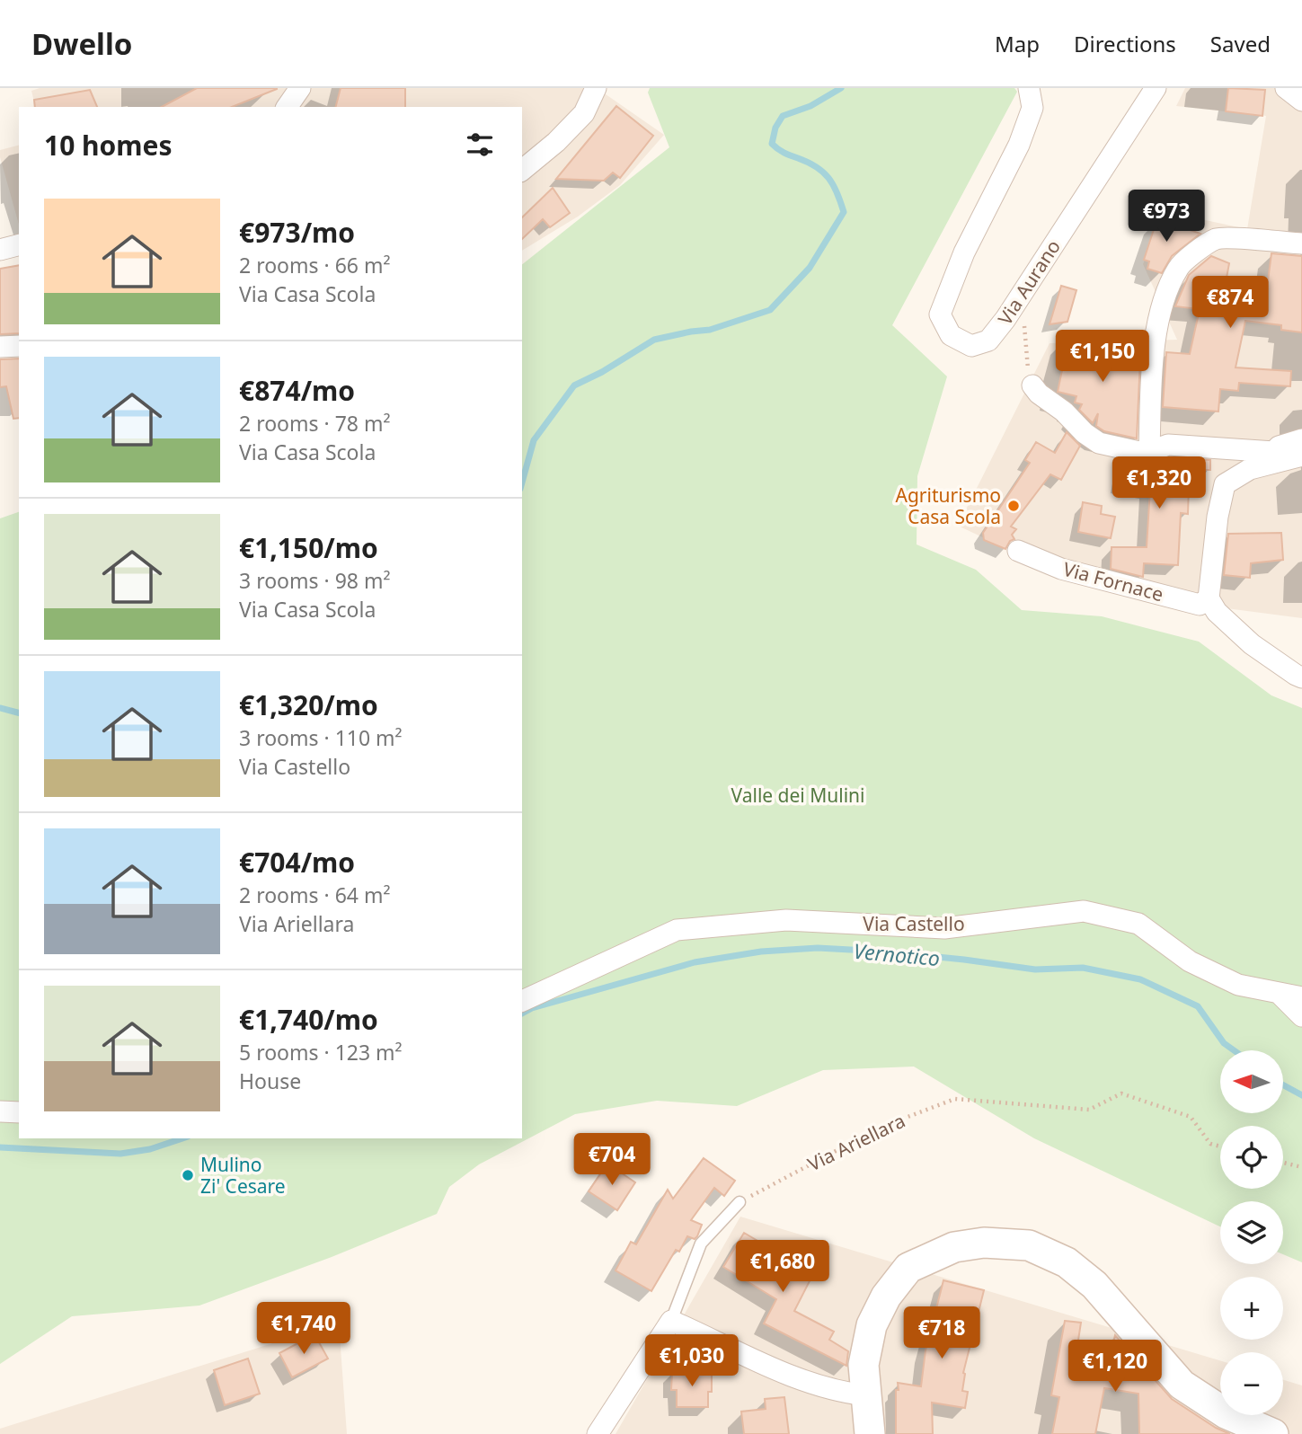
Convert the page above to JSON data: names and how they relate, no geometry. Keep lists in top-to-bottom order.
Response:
{
  "streets": {
    "street": ["Via Aurano", "Via Fornace", "Via Castello"],
    "path": ["Via Ariellara"]
  },
  "water": ["Vernotico"],
  "parks": ["Valle dei Mulini"],
  "places": ["Agriturismo Casa Scola", "Mulino Zi' Cesare"],
  "north": "left",
  "page": {
    "header": "Dwello",
    "nav": ["Map", "Directions", "Saved"],
    "heading": "10 homes",
    "list": [
      {
        "name": "€973/mo",
        "note": "2 rooms · 66 m² · Via Casa Scola"
      },
      {
        "name": "€874/mo",
        "note": "2 rooms · 78 m² · Via Casa Scola"
      },
      {
        "name": "€1,150/mo",
        "note": "3 rooms · 98 m² · Via Casa Scola"
      },
      {
        "name": "€1,320/mo",
        "note": "3 rooms · 110 m² · Via Castello"
      },
      {
        "name": "€704/mo",
        "note": "2 rooms · 64 m² · Via Ariellara"
      },
      {
        "name": "€1,740/mo",
        "note": "5 rooms · 123 m² · House"
      }
    ],
    "price": [
      "€973",
      "€874",
      "€1,150",
      "€1,320",
      "€704",
      "€1,680",
      "€1,740",
      "€718",
      "€1,030",
      "€1,120"
    ],
    "map_buttons": ["+", "−"]
  }
}
